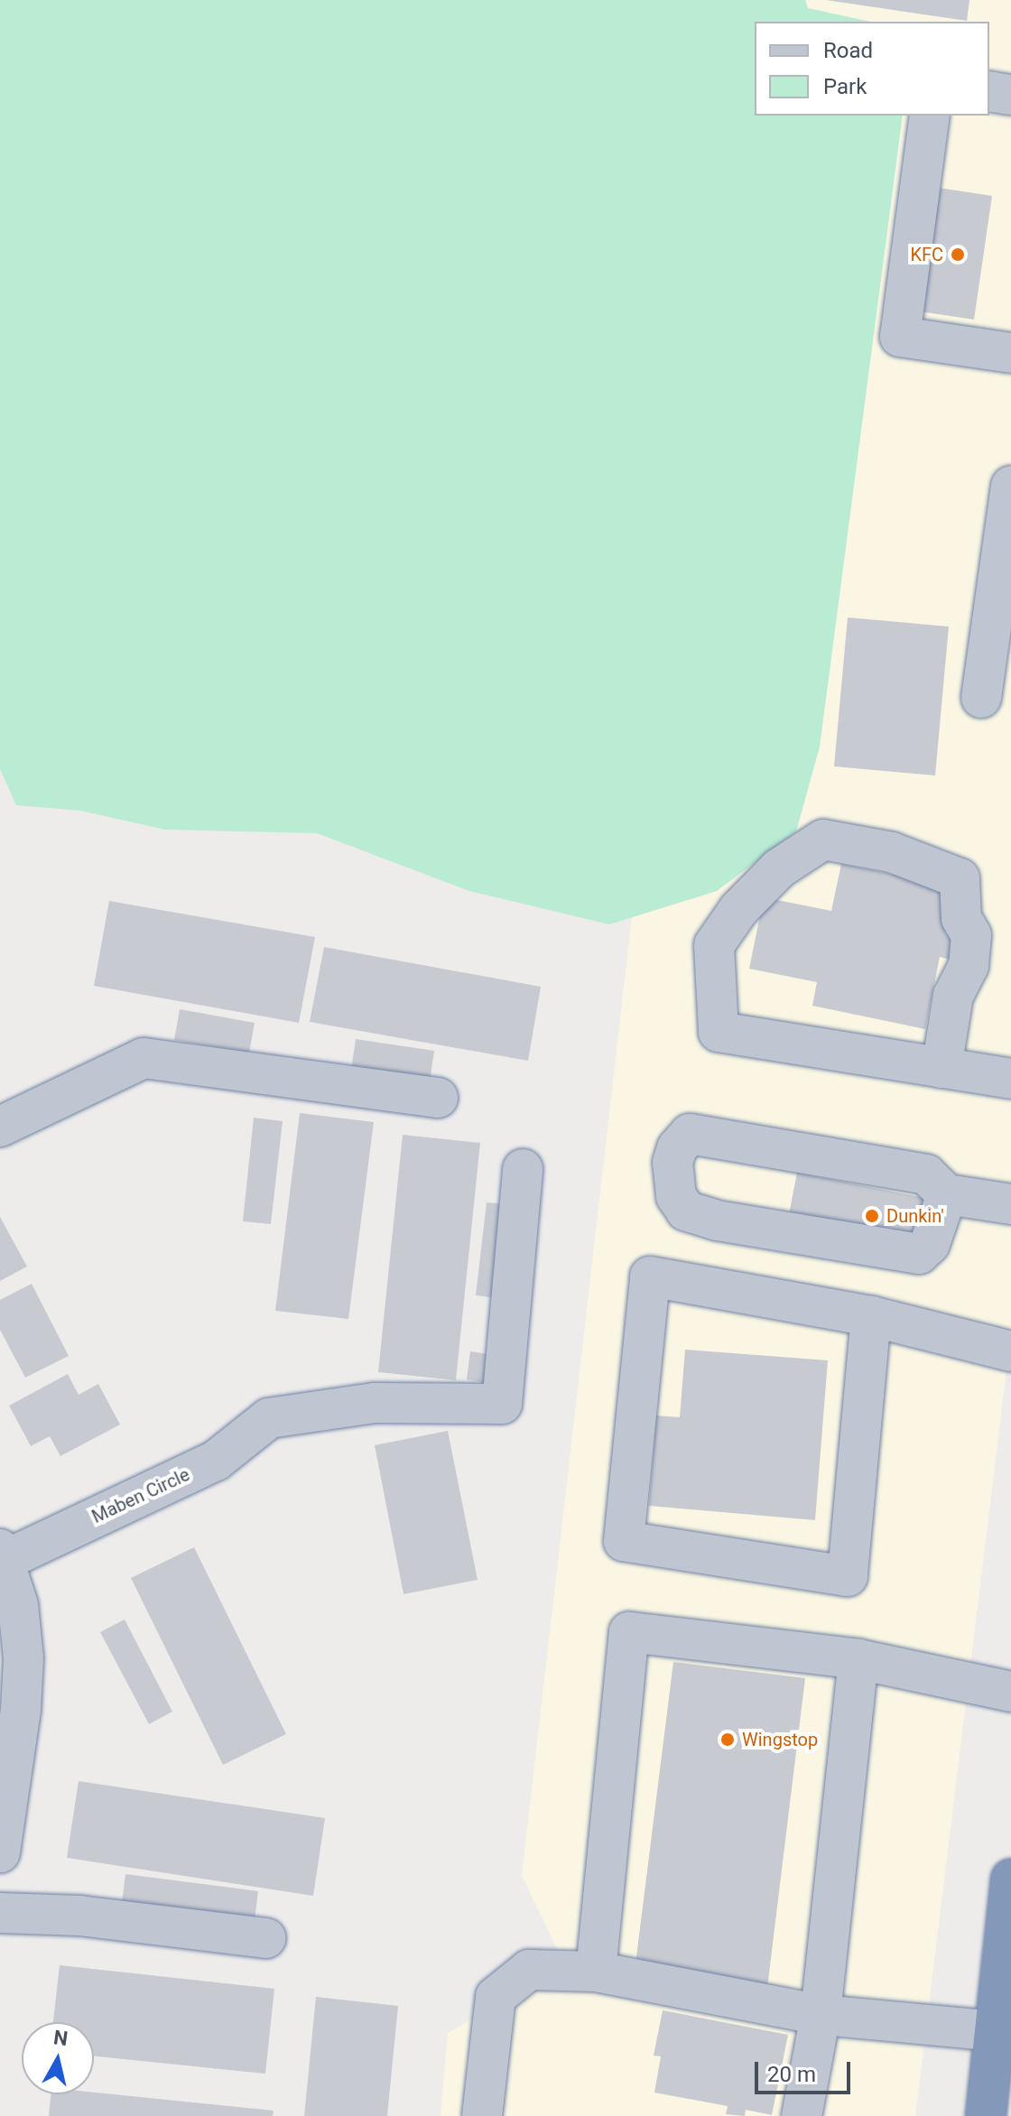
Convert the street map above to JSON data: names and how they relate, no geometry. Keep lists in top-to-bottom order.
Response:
{
  "streets": {
    "street": ["Maben Circle"]
  },
  "places": ["KFC", "Dunkin'", "Wingstop"],
  "legend": ["Road", "Park"],
  "scale_bar": "20 m",
  "north": "top"
}
